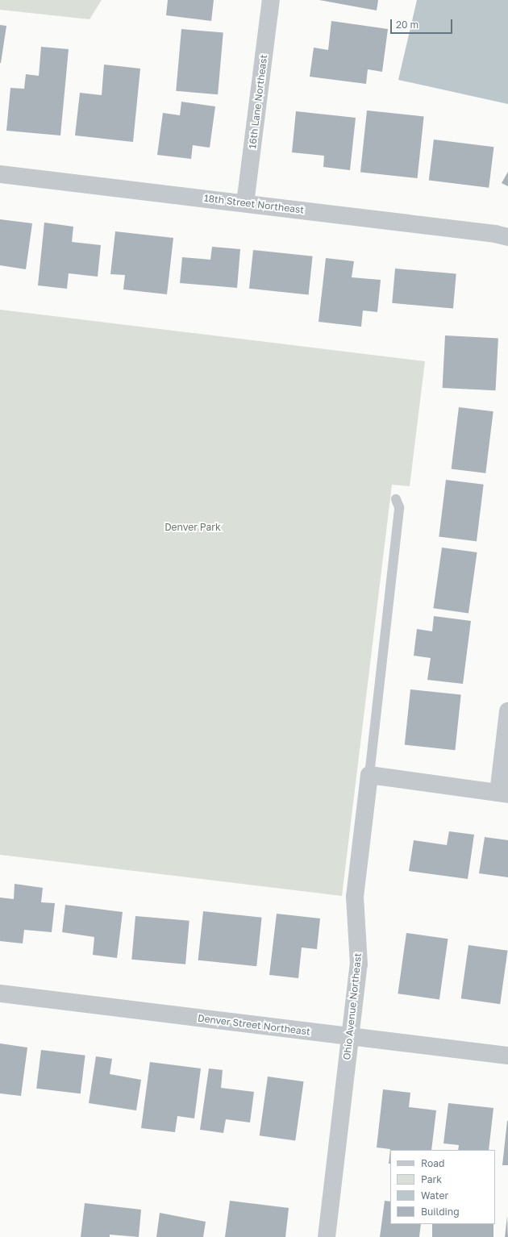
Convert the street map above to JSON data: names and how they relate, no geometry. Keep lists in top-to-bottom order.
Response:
{
  "streets": {
    "street": [
      "16th Lane Northeast",
      "18th Street Northeast",
      "Ohio Avenue Northeast",
      "Denver Street Northeast"
    ]
  },
  "crossings": [
    ["16th Lane Northeast", "18th Street Northeast"],
    ["Ohio Avenue Northeast", "Denver Street Northeast"]
  ],
  "parks": ["Denver Park"],
  "legend": [
    "Road",
    "Park",
    "Water",
    "Building"
  ],
  "scale_bar": "20 m"
}
